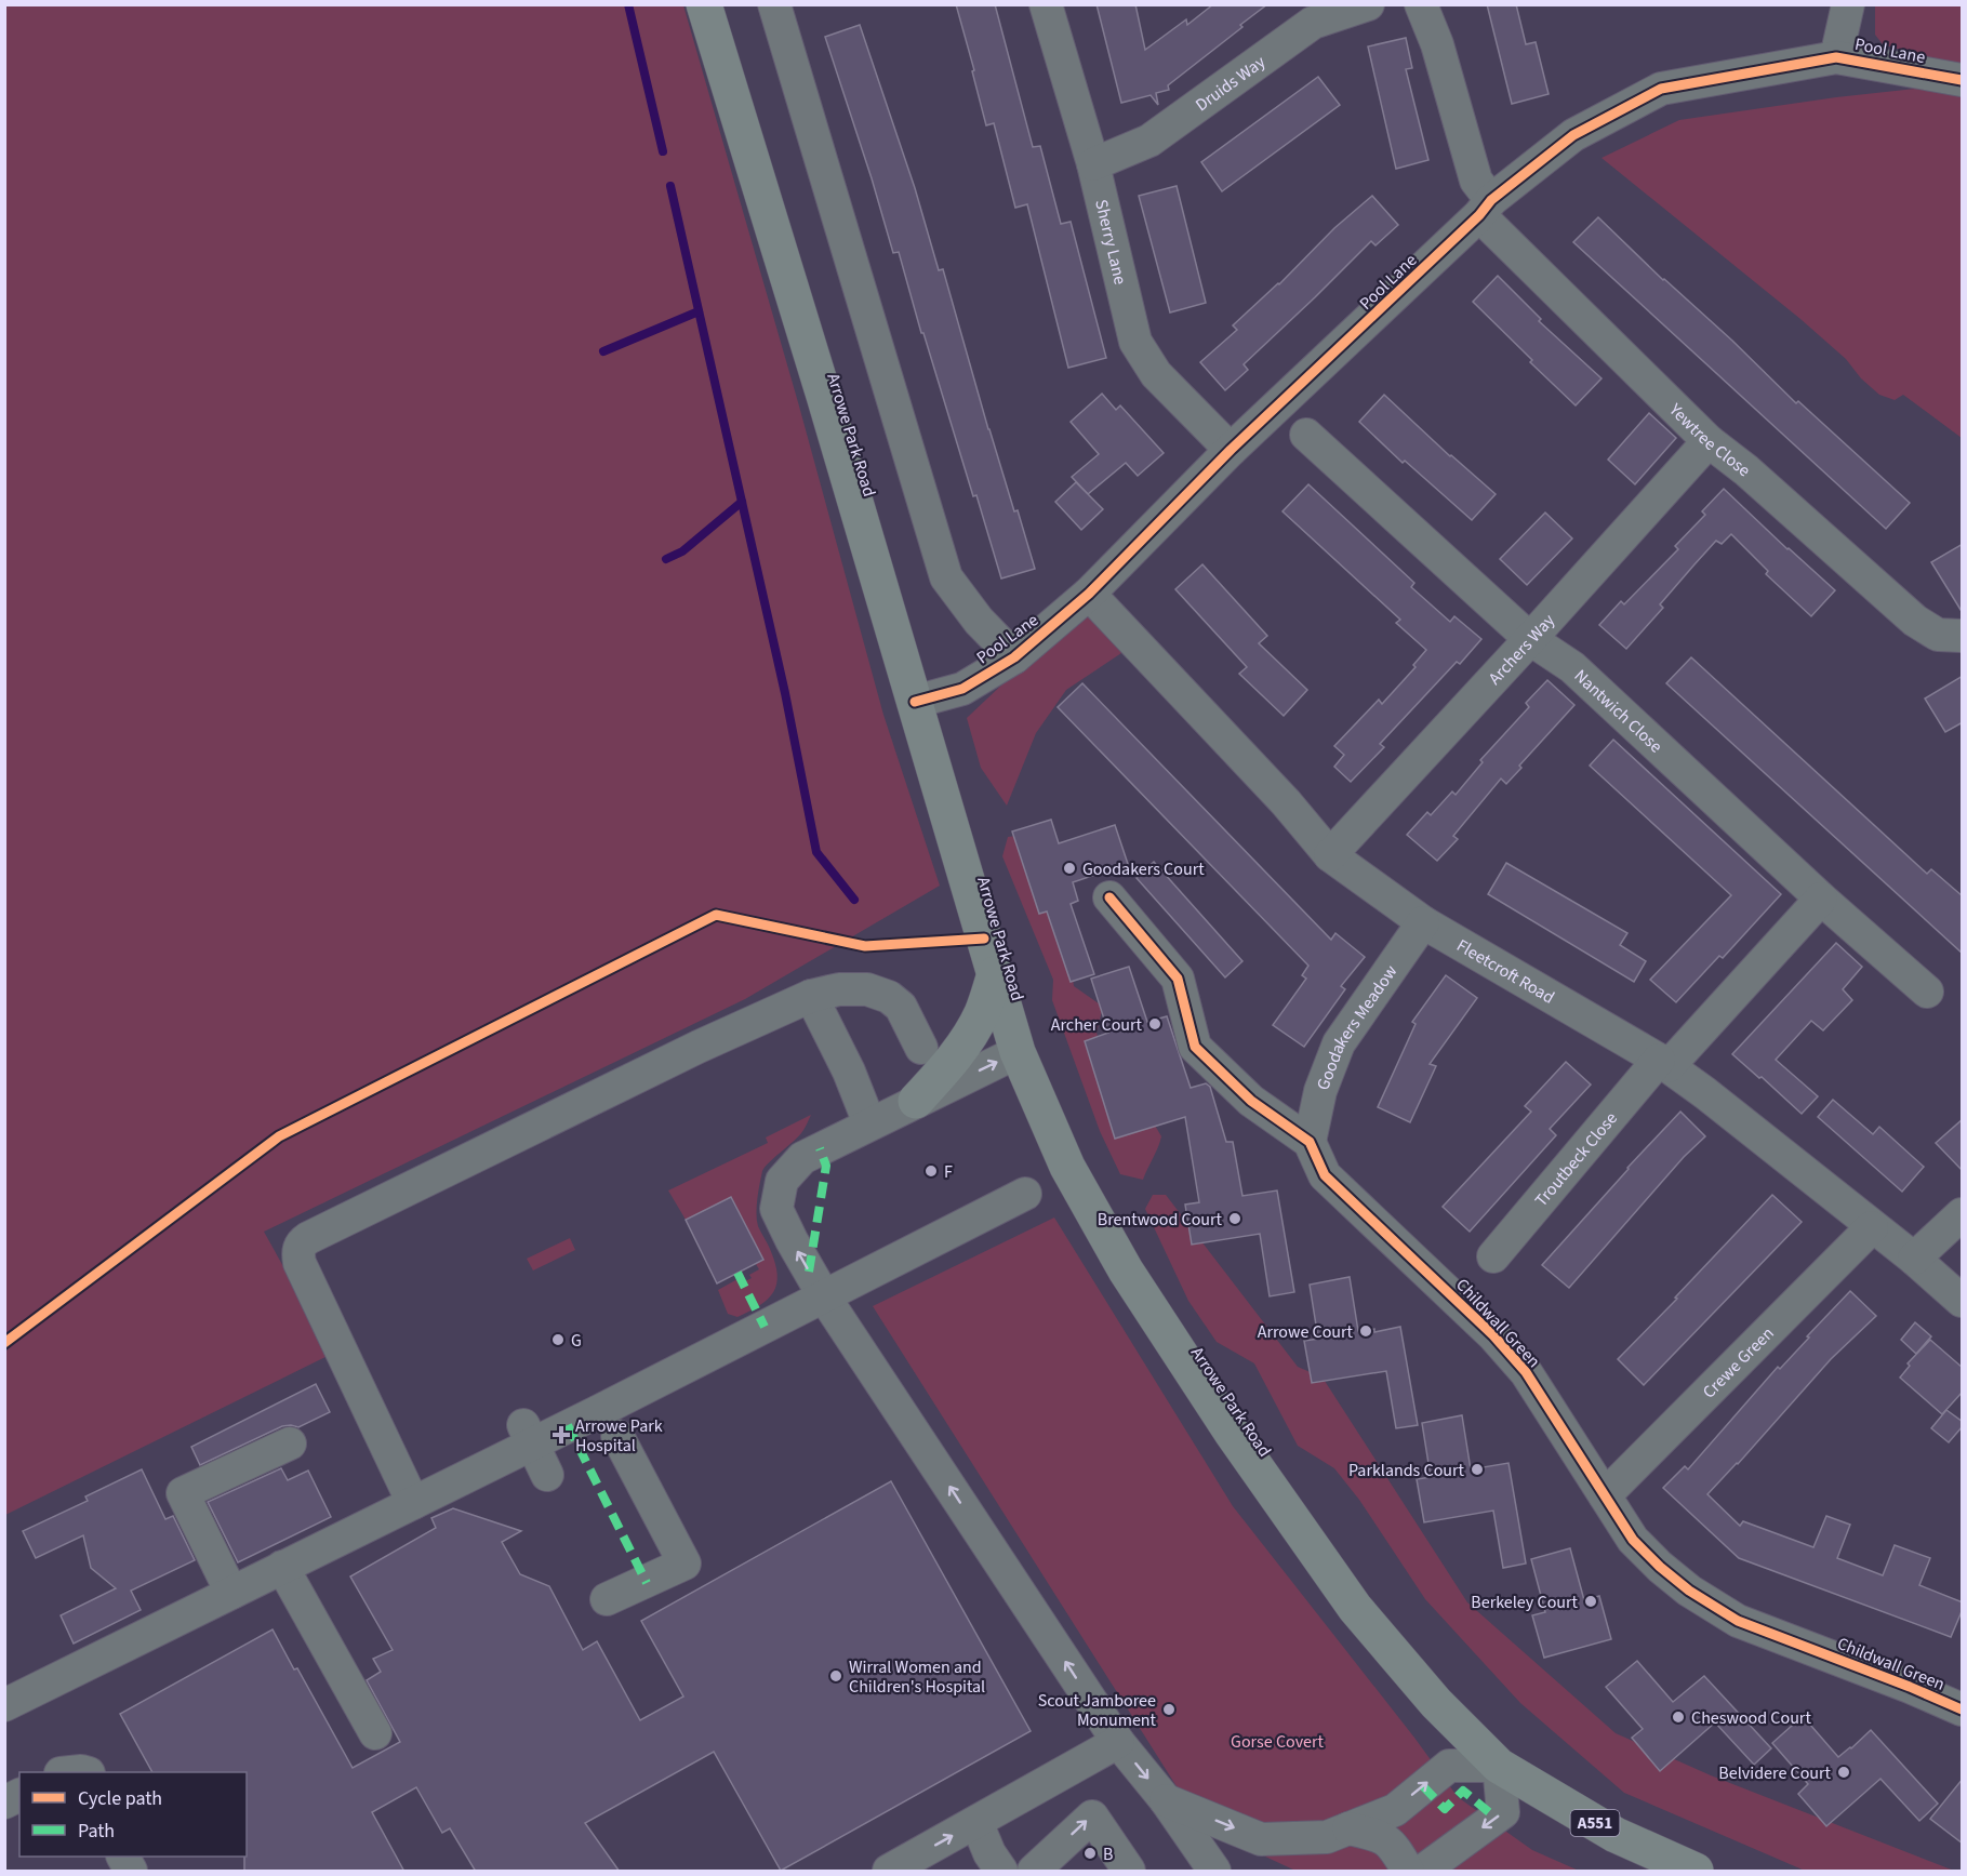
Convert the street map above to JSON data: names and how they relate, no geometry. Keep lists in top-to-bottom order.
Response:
{
  "streets": {
    "main road": ["Arrowe Park Road", "A551"],
    "street": [
      "Pool Lane",
      "Druids Way",
      "Sherry Lane",
      "Yewtree Close",
      "Archers Way",
      "Nantwich Close",
      "Fleetcroft Road",
      "Goodakers Meadow",
      "Troutbeck Close",
      "Childwall Green",
      "Crewe Green"
    ]
  },
  "crossings": [
    ["Pool Lane", "Sherry Lane"],
    ["Pool Lane", "Arrowe Park Road"],
    ["Pool Lane", "Yewtree Close"],
    ["Pool Lane", "Fleetcroft Road"],
    ["Druids Way", "Sherry Lane"],
    ["Yewtree Close", "Archers Way"],
    ["Archers Way", "Nantwich Close"],
    ["Archers Way", "Fleetcroft Road"],
    ["Nantwich Close", "Troutbeck Close"],
    ["Fleetcroft Road", "Goodakers Meadow"],
    ["Fleetcroft Road", "Troutbeck Close"],
    ["Fleetcroft Road", "Crewe Green"],
    ["Goodakers Meadow", "Childwall Green"],
    ["Childwall Green", "Crewe Green"]
  ],
  "parks": ["Gorse Covert"],
  "places": {
    "other": [
      "Goodakers Court",
      "Archer Court",
      "F",
      "Brentwood Court",
      "Arrowe Court",
      "G",
      "Parklands Court",
      "Berkeley Court",
      "Wirral Women and Children's Hospital",
      "Scout Jamboree Monument",
      "Cheswood Court",
      "Belvidere Court",
      "B"
    ],
    "health": ["Arrowe Park Hospital"]
  },
  "legend": ["Cycle path", "Path"]
}
